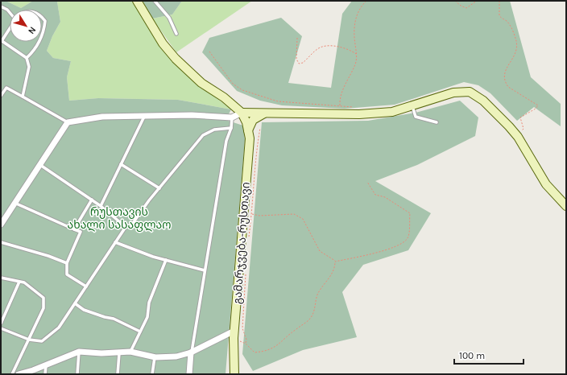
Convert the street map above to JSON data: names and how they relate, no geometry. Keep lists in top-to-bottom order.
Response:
{
  "streets": {
    "main road": ["გამარჯვება-რუსთავი"]
  },
  "parks": ["რუსთავის ახალი სასაფლაო"],
  "scale_bar": "100 m",
  "north": "bottom right"
}
